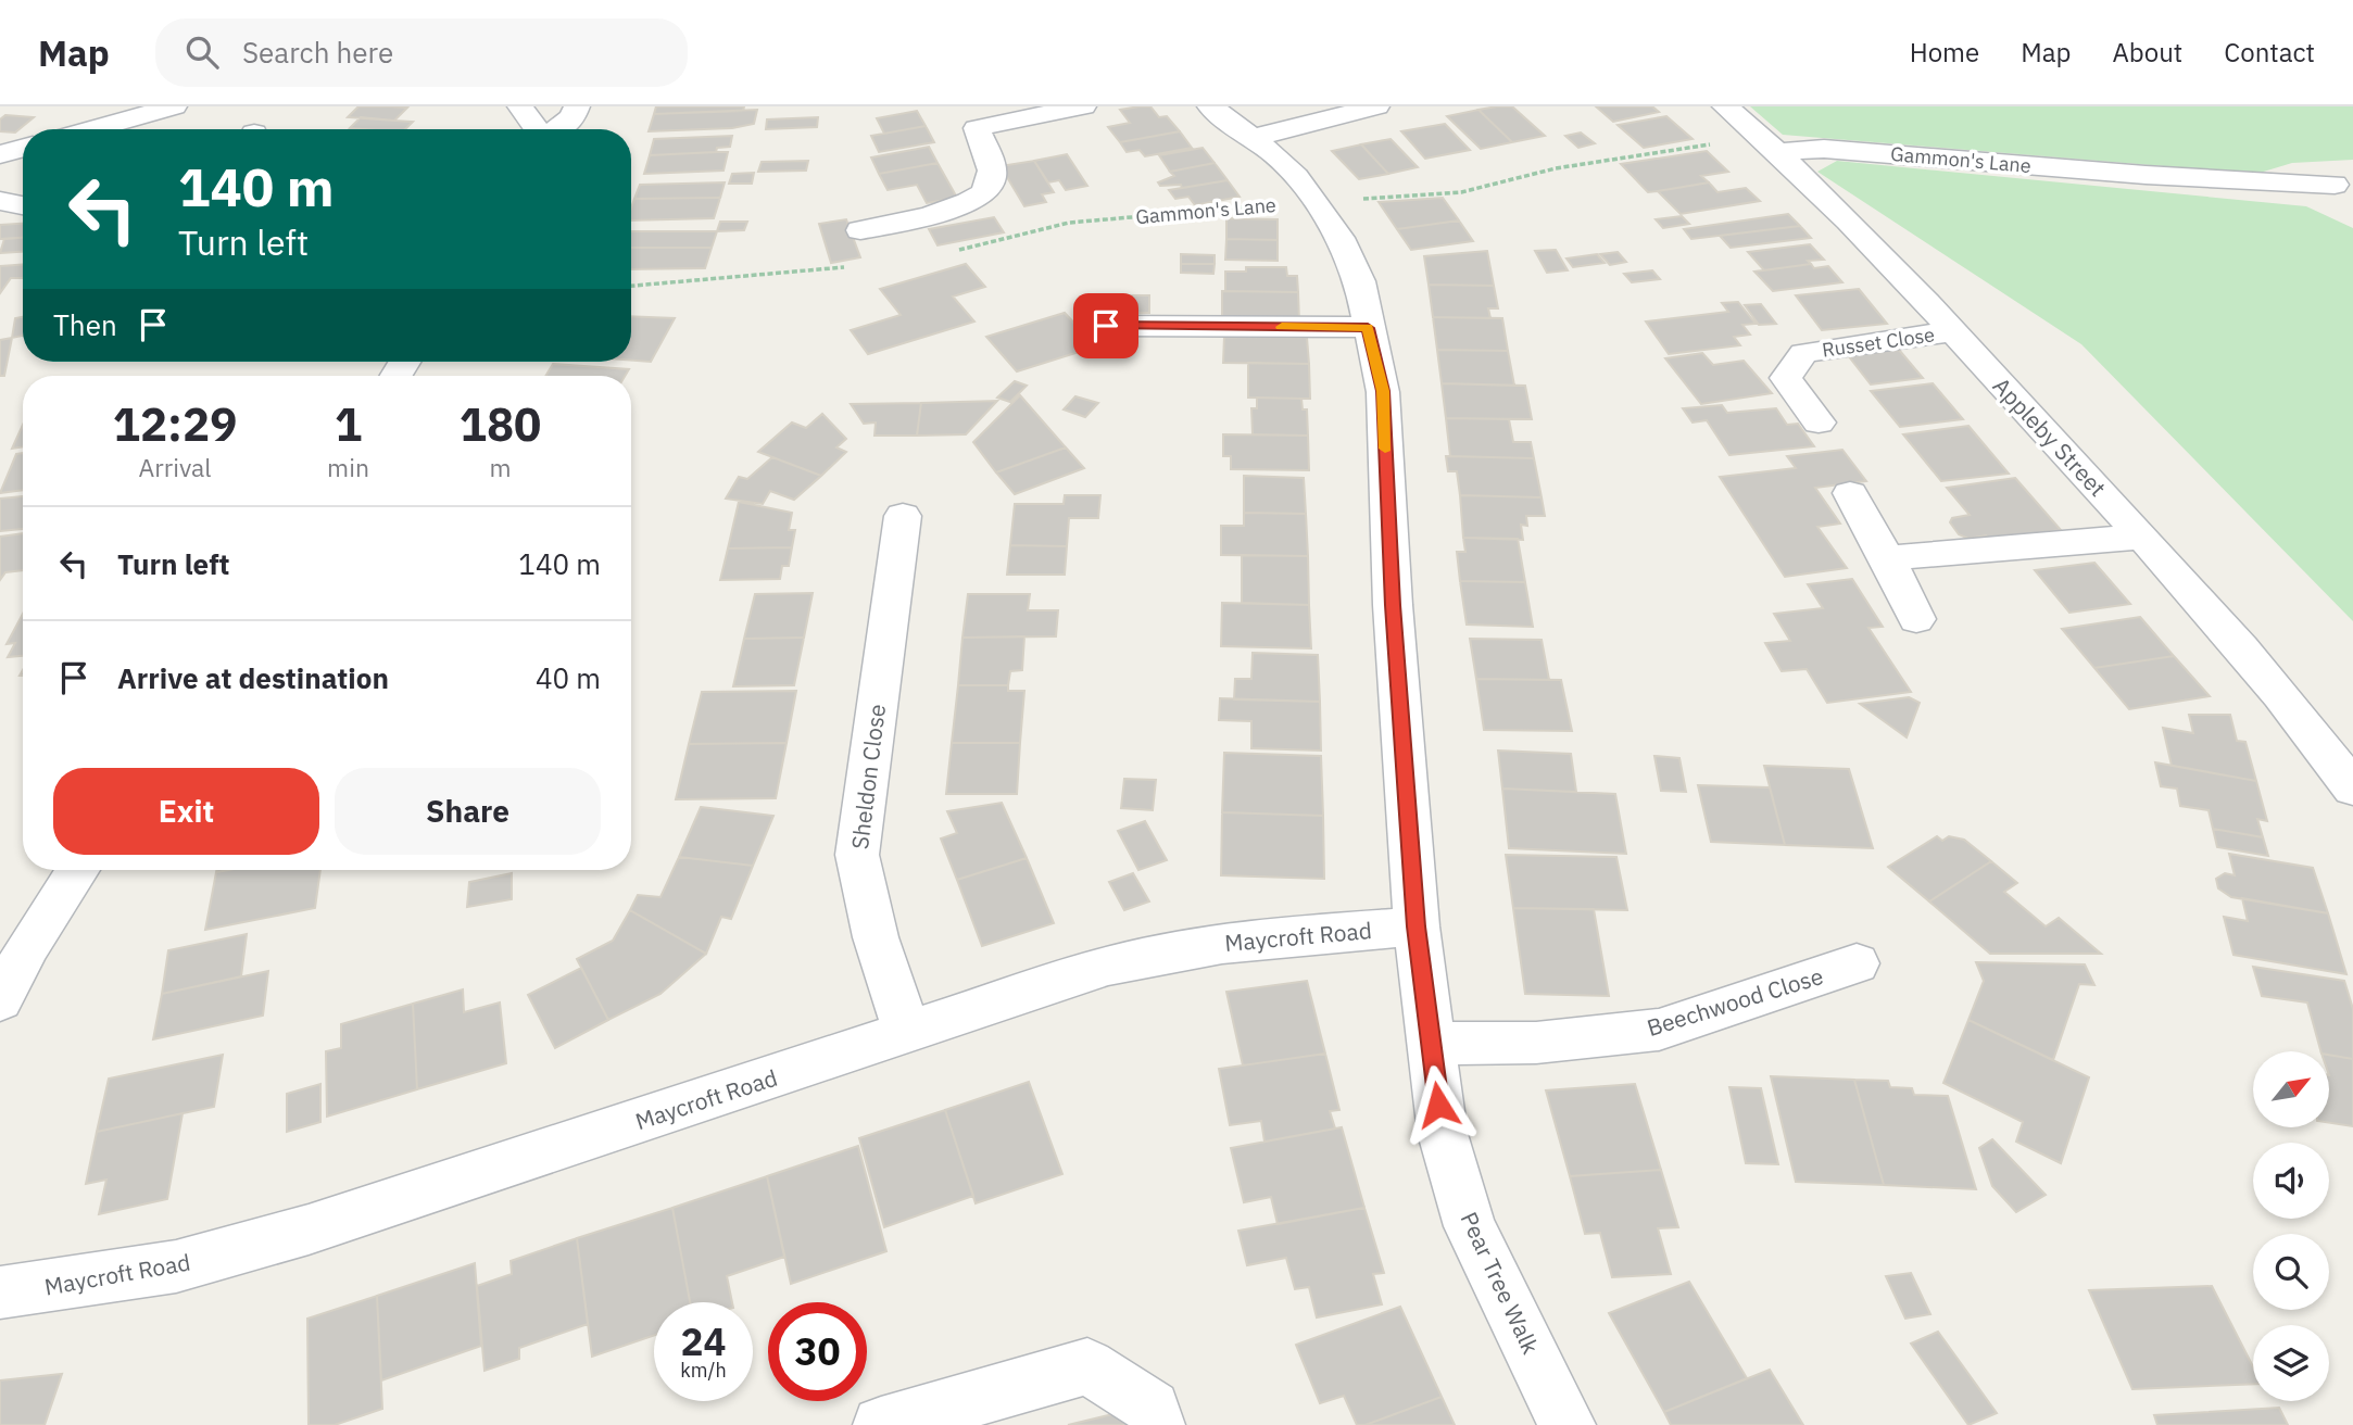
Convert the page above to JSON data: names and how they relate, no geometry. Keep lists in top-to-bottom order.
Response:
{
  "streets": {
    "street": [
      "Gammon's Lane",
      "Russet Close",
      "Appleby Street",
      "Sheldon Close",
      "Maycroft Road",
      "Beechwood Close",
      "Pear Tree Walk"
    ]
  },
  "crossings": [
    ["Gammon's Lane", "Appleby Street"],
    ["Gammon's Lane", "Pear Tree Walk"],
    ["Russet Close", "Appleby Street"],
    ["Sheldon Close", "Maycroft Road"],
    ["Maycroft Road", "Pear Tree Walk"],
    ["Beechwood Close", "Pear Tree Walk"]
  ],
  "north": "top right",
  "page": {
    "header": "Map",
    "search": "Search here",
    "nav": [
      "Home",
      "Map",
      "About",
      "Contact"
    ],
    "turn": ["140 m", "Turn left"],
    "then": "Then",
    "eta": [
      "12:29",
      "Arrival",
      "1",
      "min",
      "180",
      "m"
    ],
    "list": [
      {
        "name": "Turn left",
        "value": "140 m"
      },
      {
        "name": "Arrive at destination",
        "value": "40 m"
      }
    ],
    "buttons": ["Exit", "Share"],
    "speed": "24 km/h",
    "limit": "30"
  }
}
